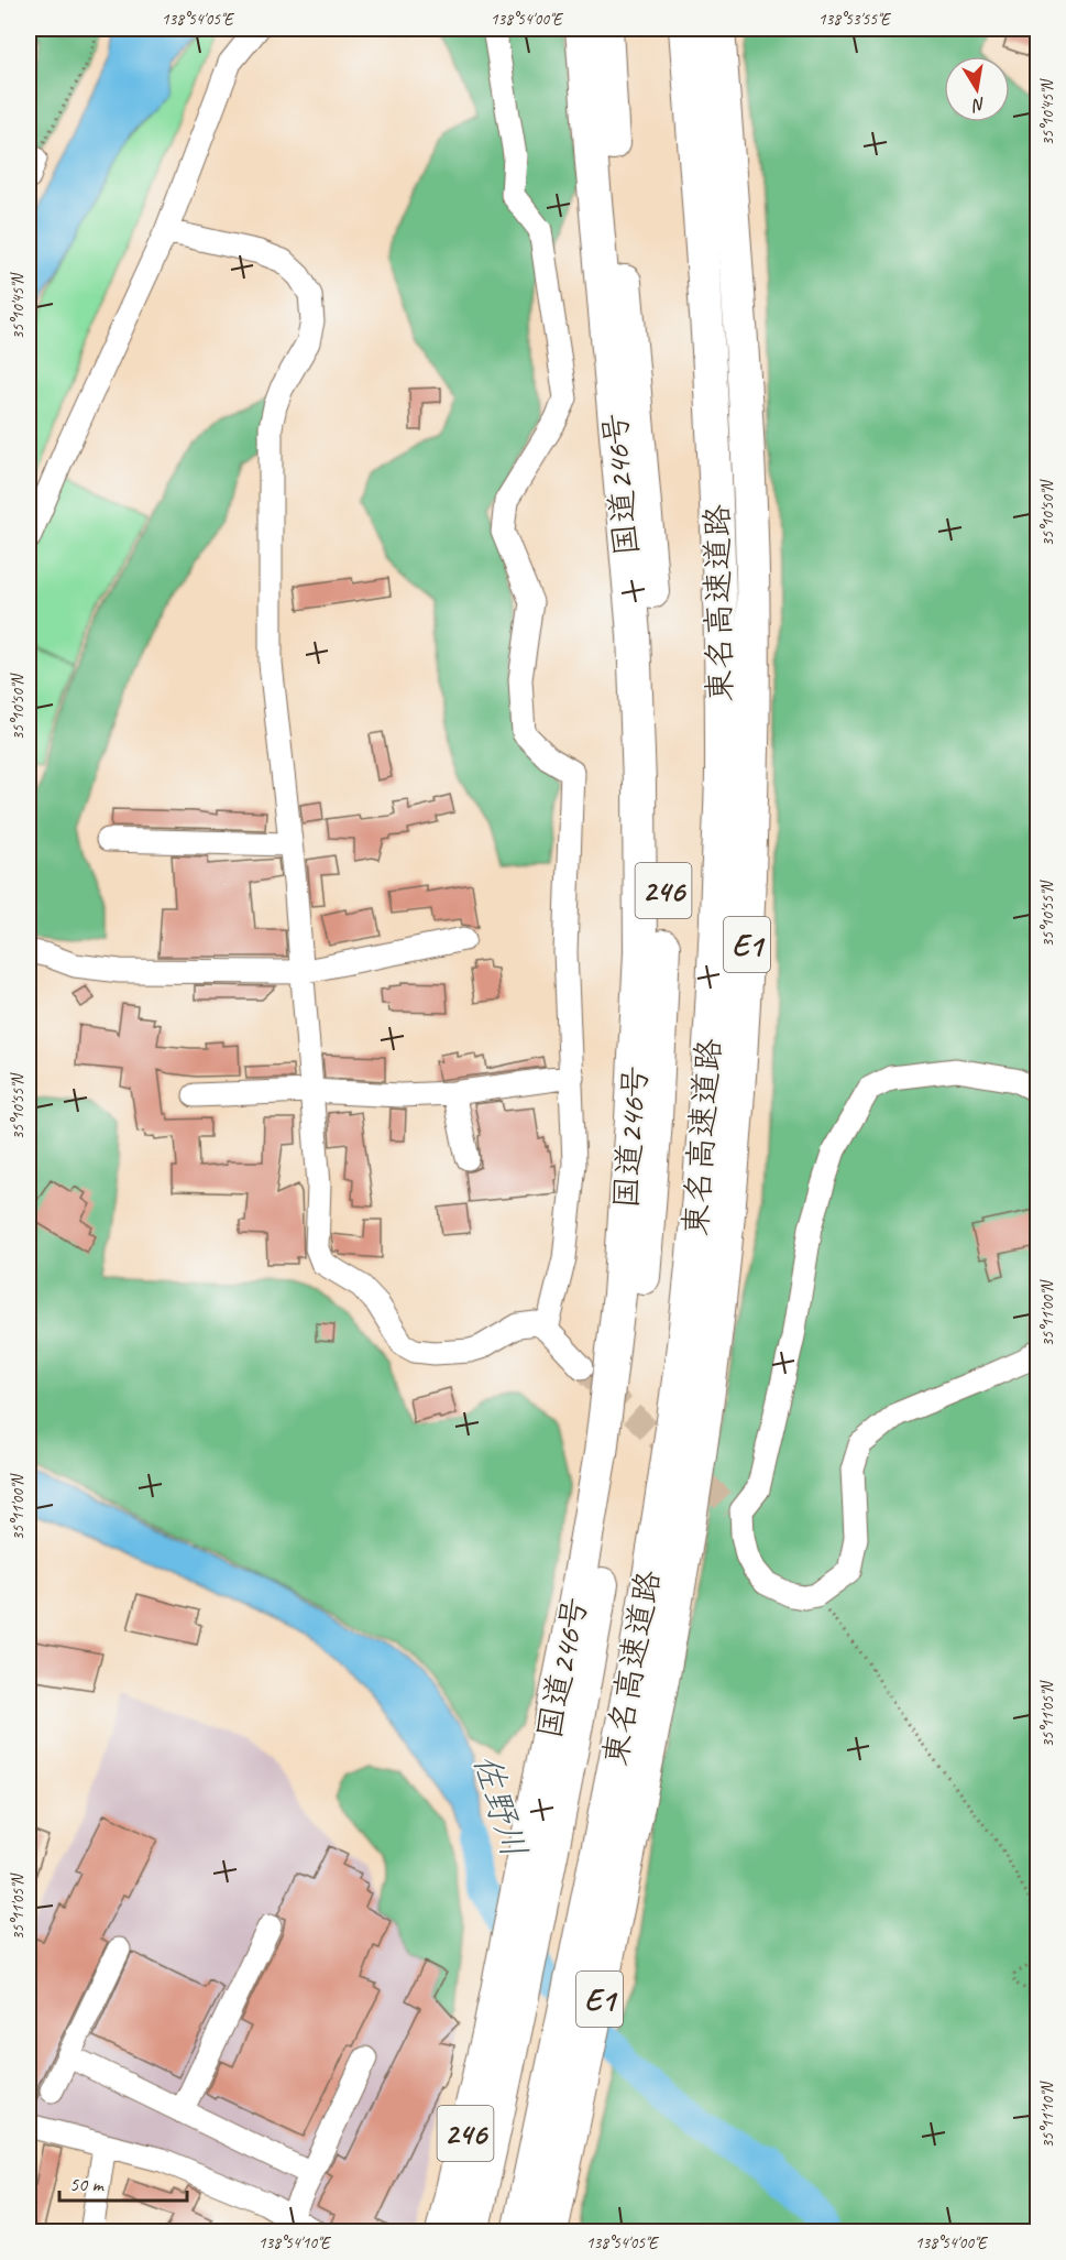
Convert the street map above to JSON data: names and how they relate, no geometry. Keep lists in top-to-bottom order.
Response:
{
  "streets": {
    "highway": [
      "国道246号",
      "東名高速道路",
      "246",
      "E1"
    ]
  },
  "water": ["佐野川"],
  "scale_bar": "50 m",
  "north": "bottom",
  "coordinates": [
    "138°54'05\"E",
    "138°54'00\"E",
    "138°53'55\"E",
    "35°10'45\"N",
    "35°10'50\"N",
    "35°10'55\"N",
    "35°11'00\"N",
    "35°11'05\"N",
    "35°11'10\"N",
    "138°54'10\"E"
  ]
}
